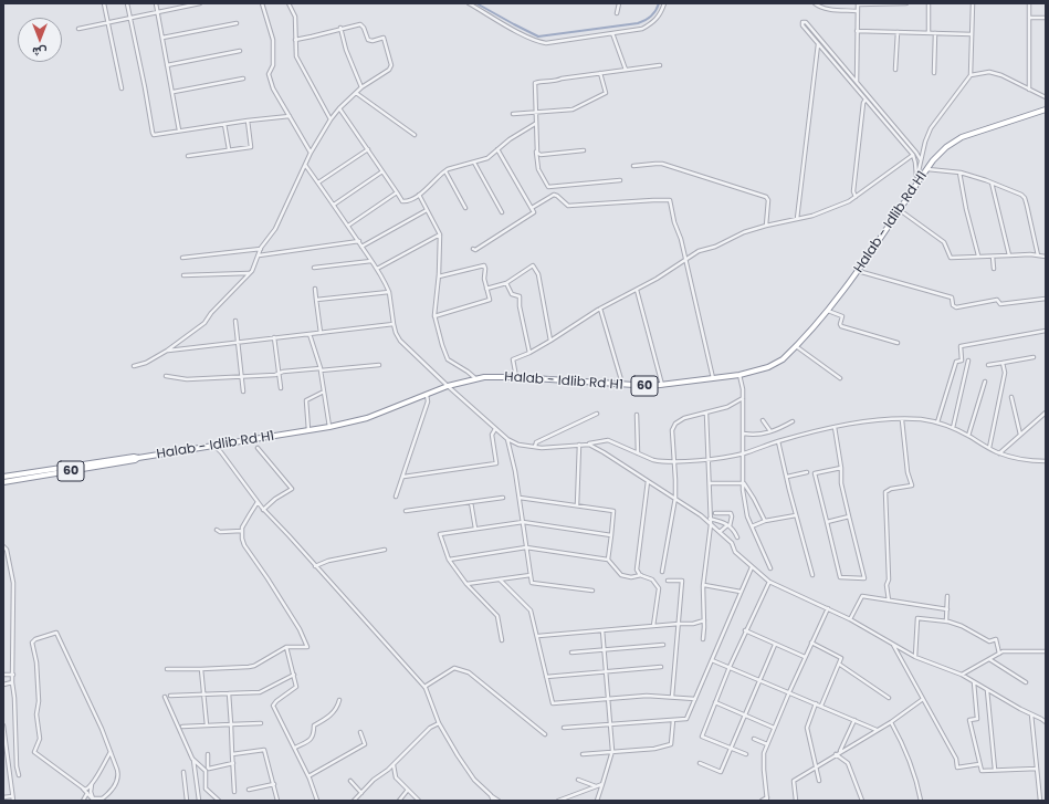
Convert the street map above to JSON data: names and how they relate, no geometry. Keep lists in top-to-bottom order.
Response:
{
  "streets": {
    "highway": ["Halab - Idlib Rd H1", "60"]
  },
  "crossings": [
    ["Halab - Idlib Rd H1", "60"]
  ],
  "north": "bottom"
}
